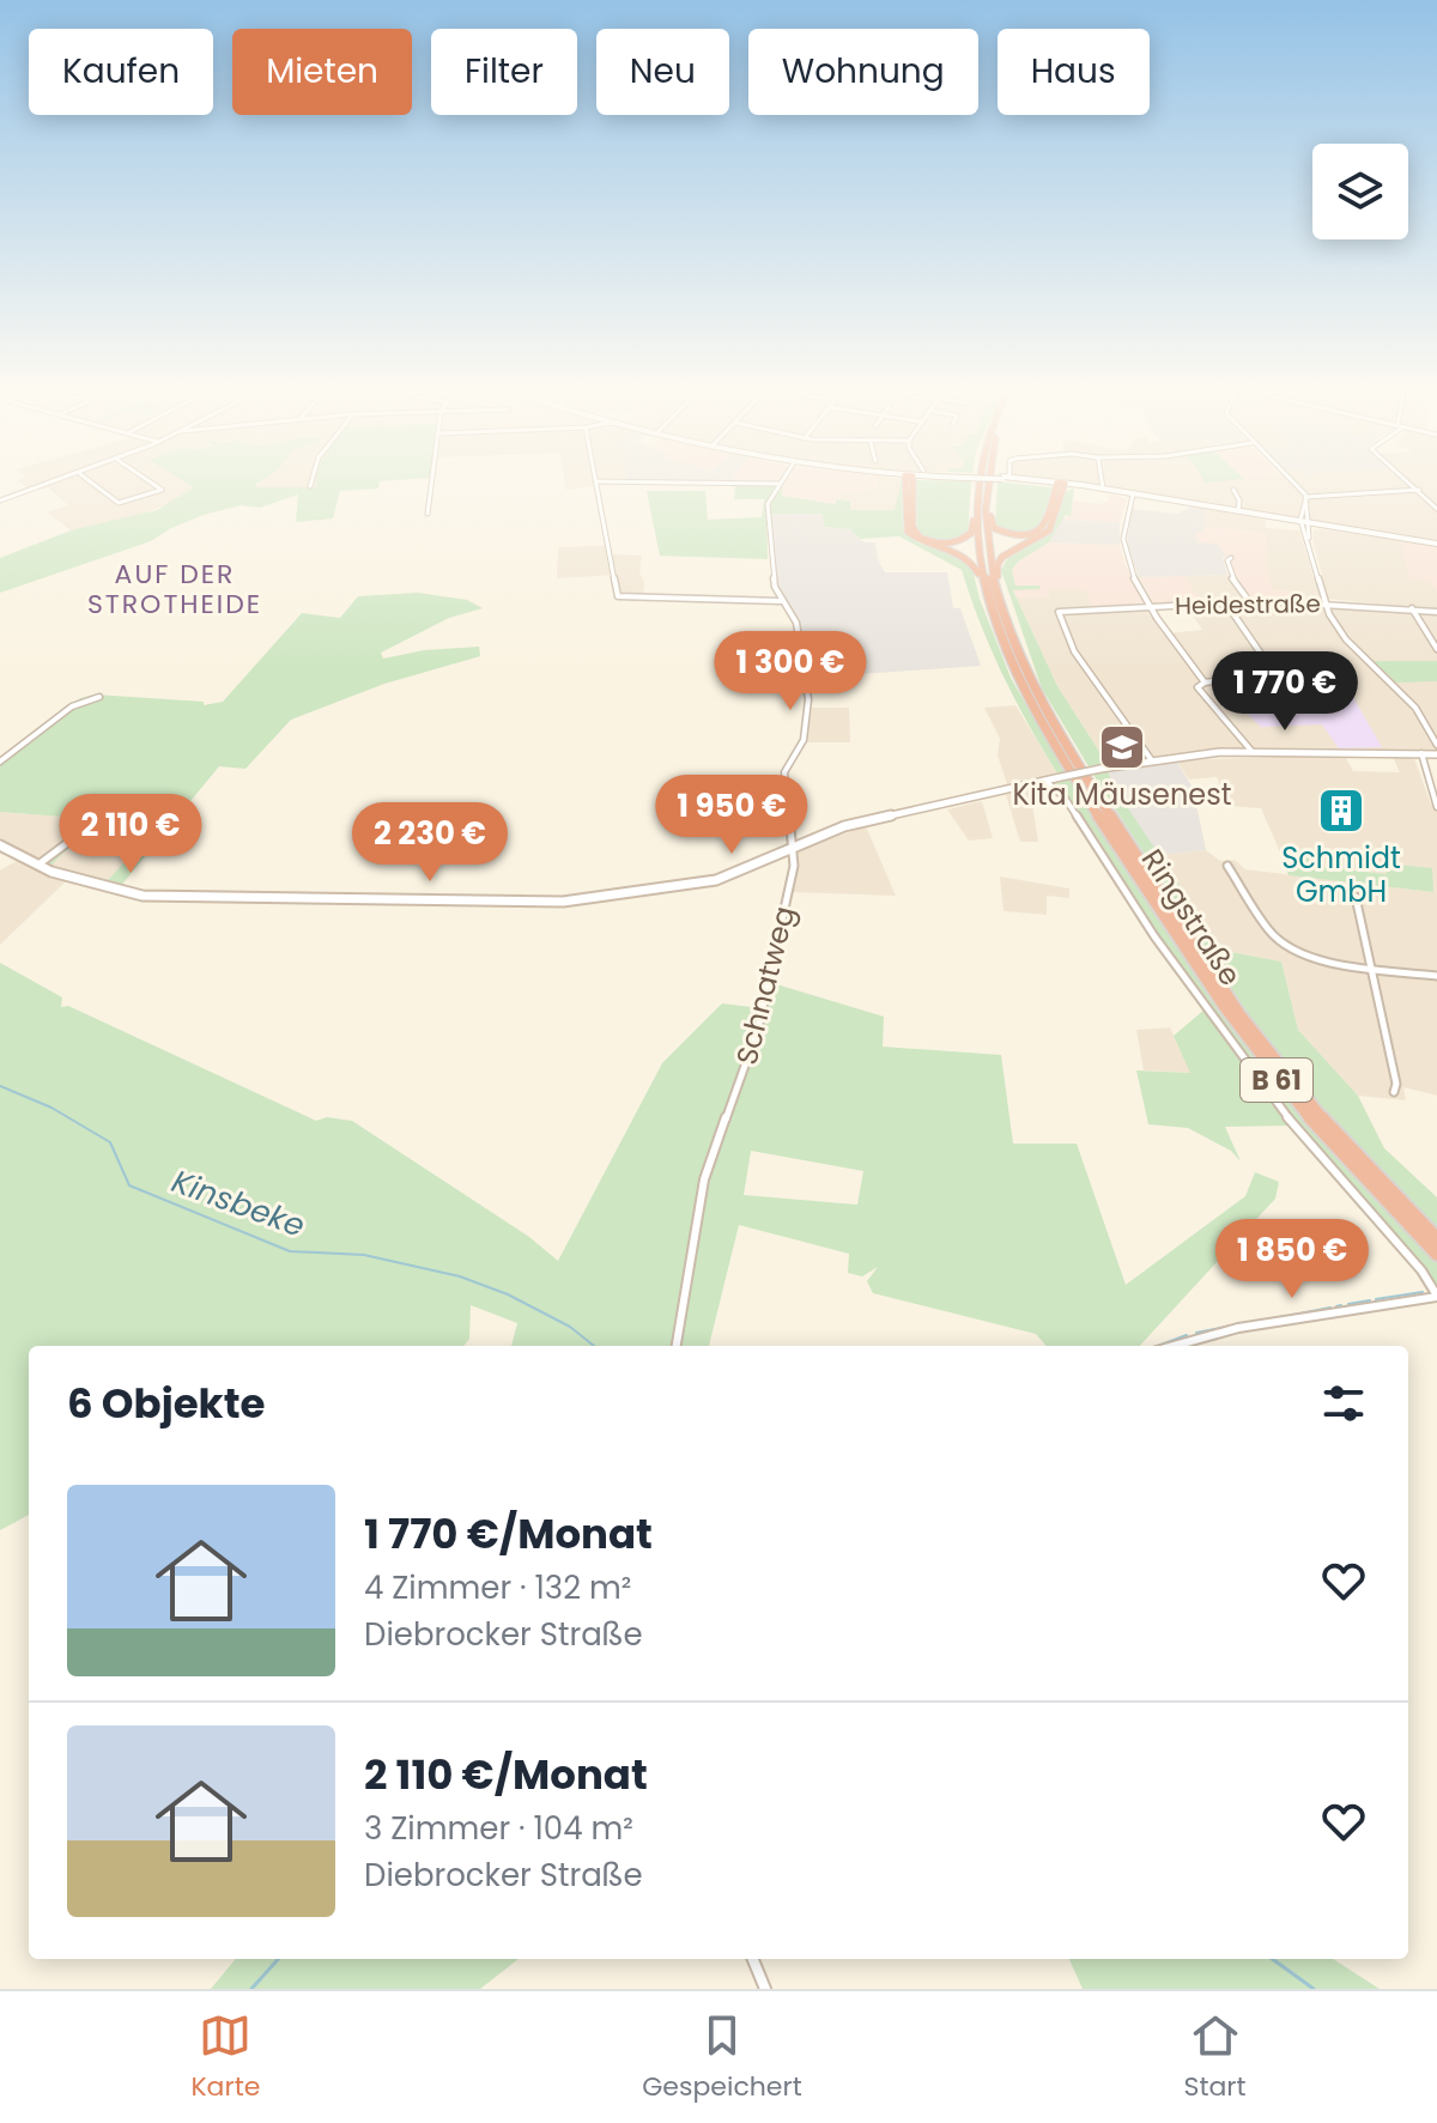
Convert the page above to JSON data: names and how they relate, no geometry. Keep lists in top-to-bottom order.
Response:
{
  "streets": {
    "highway": ["Ringstraße", "B 61"],
    "street": ["Heidestraße", "Schnatweg"]
  },
  "districts": ["AUF DER STROTHEIDE"],
  "water": ["Kinsbeke"],
  "places": {
    "school or university": ["Kita Mäusenest"],
    "building": ["Schmidt GmbH"]
  },
  "page": {
    "chip": [
      "Kaufen",
      "Mieten",
      "Filter",
      "Neu",
      "Wohnung",
      "Haus"
    ],
    "price": [
      "1 300 €",
      "1 770 €",
      "1 950 €",
      "2 110 €",
      "2 230 €",
      "1 850 €"
    ],
    "heading": "6 Objekte",
    "list": [
      {
        "name": "1 770 €/Monat",
        "note": "4 Zimmer · 132 m² · Diebrocker Straße"
      },
      {
        "name": "2 110 €/Monat",
        "note": "3 Zimmer · 104 m² · Diebrocker Straße"
      }
    ],
    "tabs": ["Karte", "Gespeichert", "Start"]
  }
}
